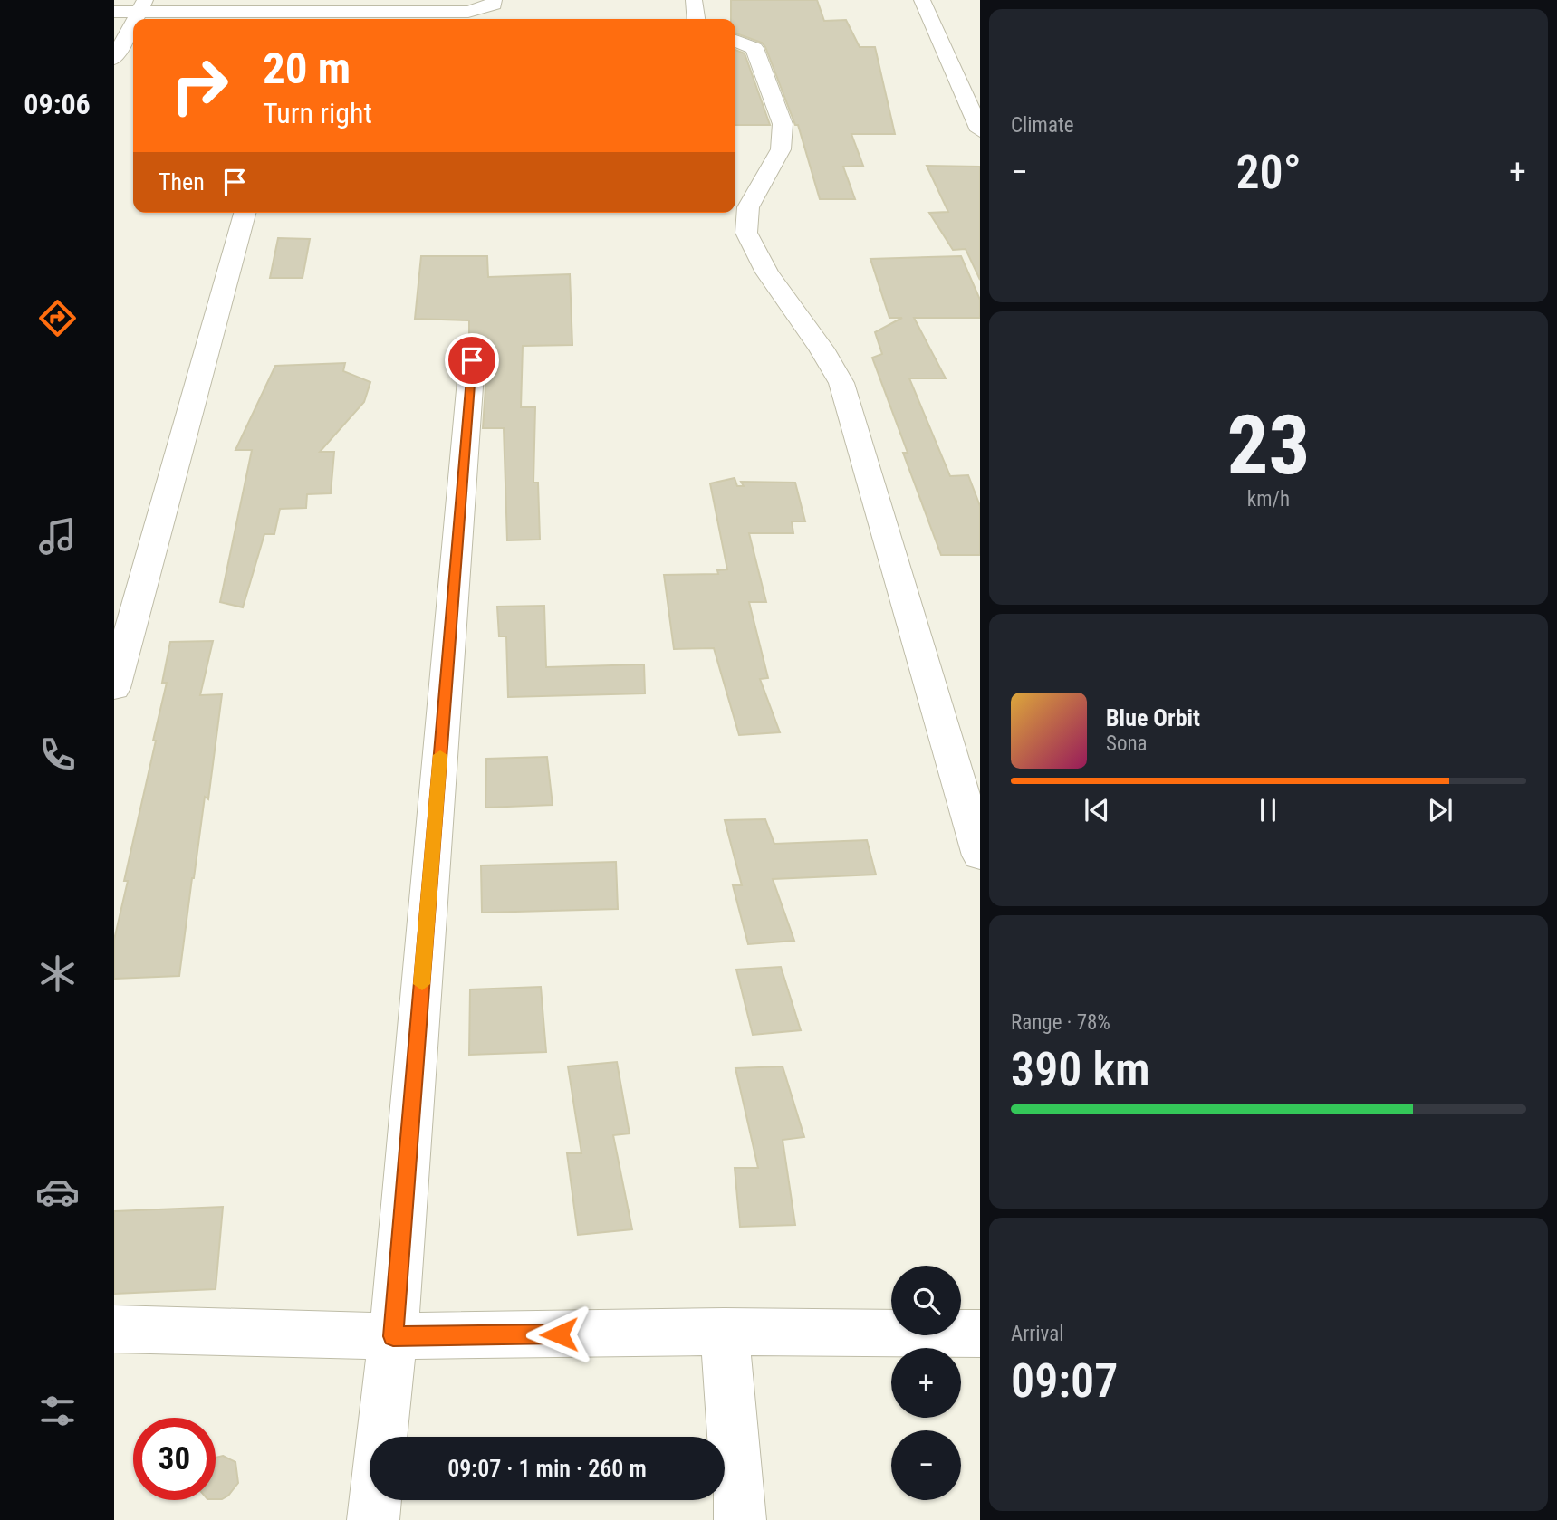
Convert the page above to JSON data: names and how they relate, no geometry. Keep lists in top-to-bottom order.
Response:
{
  "page": {
    "tabs": "09:06",
    "tile": [
      "Climate",
      ["23", "km/h"],
      ["Range · 78%", "390 km"],
      ["Arrival", "09:07"]
    ],
    "turn": ["20 m", "Turn right"],
    "heat": ["−", "20°", "+"],
    "then": "Then",
    "song": ["Blue Orbit", "Sona"],
    "map_buttons": ["+", "−"],
    "limit": "30",
    "trip": "09:07 · 1 min · 260 m"
  }
}
